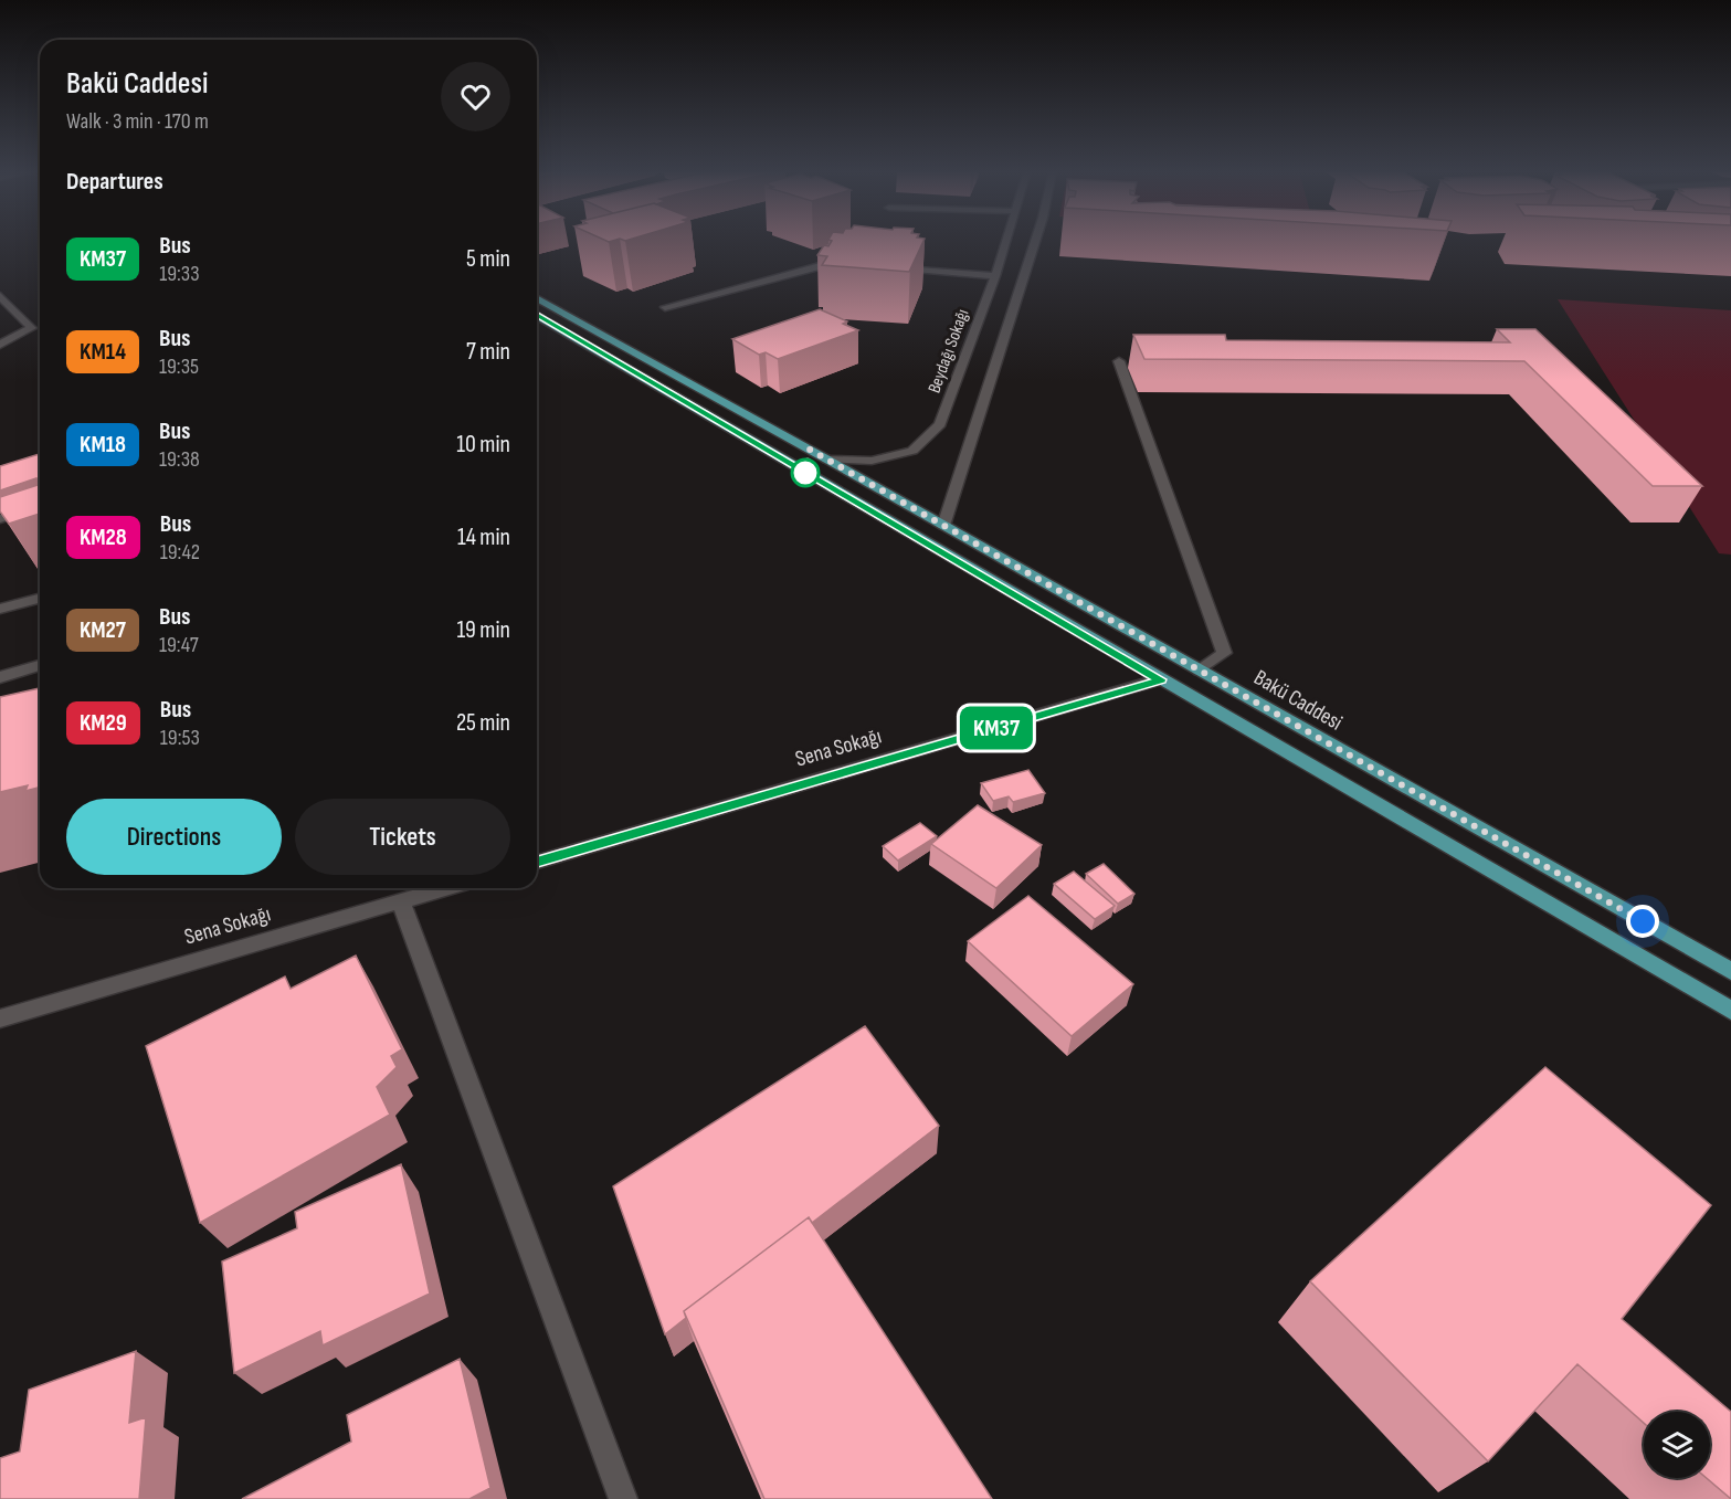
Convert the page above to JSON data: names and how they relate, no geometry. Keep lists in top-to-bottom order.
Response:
{
  "streets": {
    "main road": ["Bakü Caddesi"],
    "street": ["Beydağı Sokağı", "Sena Sokağı"]
  },
  "crossings": [
    ["Beydağı Sokağı", "Bakü Caddesi"]
  ],
  "lines": ["bus line KM37"],
  "page": {
    "on_map": "KM37",
    "heading": [
      ["Bakü Caddesi", "Walk · 3 min · 170 m"],
      "Departures"
    ],
    "list": [
      {
        "mark": "KM37",
        "name": "Bus",
        "note": "19:33",
        "value": "5 min"
      },
      {
        "mark": "KM14",
        "name": "Bus",
        "note": "19:35",
        "value": "7 min"
      },
      {
        "mark": "KM18",
        "name": "Bus",
        "note": "19:38",
        "value": "10 min"
      },
      {
        "mark": "KM28",
        "name": "Bus",
        "note": "19:42",
        "value": "14 min"
      },
      {
        "mark": "KM27",
        "name": "Bus",
        "note": "19:47",
        "value": "19 min"
      },
      {
        "mark": "KM29",
        "name": "Bus",
        "note": "19:53",
        "value": "25 min"
      }
    ],
    "buttons": ["Directions", "Tickets"]
  }
}
